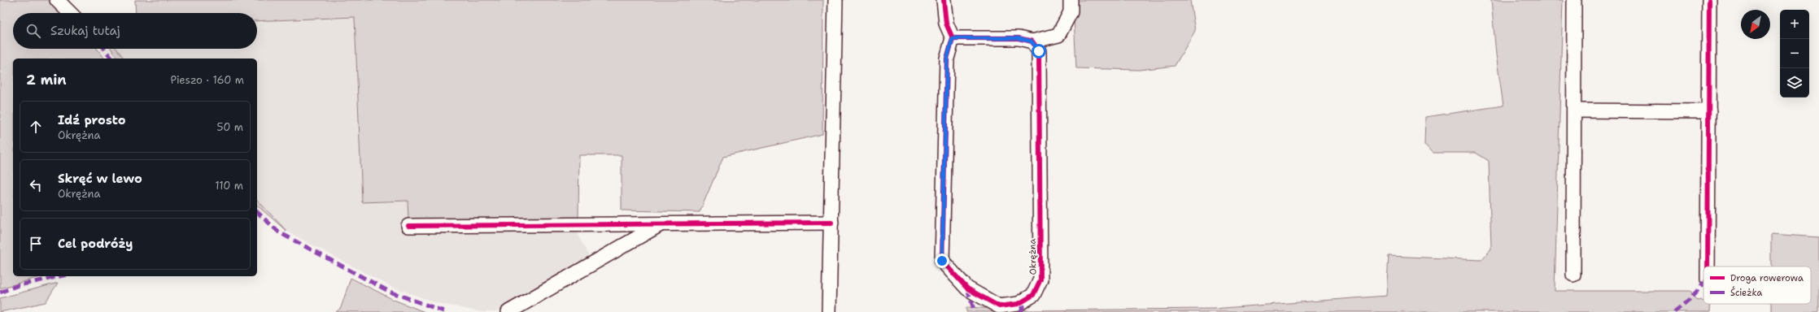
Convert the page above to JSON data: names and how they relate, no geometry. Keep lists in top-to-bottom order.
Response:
{
  "streets": {
    "street": ["Okrężna"]
  },
  "legend": ["Droga rowerowa", "Ścieżka"],
  "north": "bottom left",
  "page": {
    "map_buttons": ["+", "−"],
    "search": "Szukaj tutaj",
    "heading": ["2 min", "Pieszo · 160 m"],
    "list": [
      ["Idź prosto", "Okrężna", "50 m"],
      ["Skręć w lewo", "Okrężna", "110 m"],
      "Cel podróży"
    ]
  }
}
